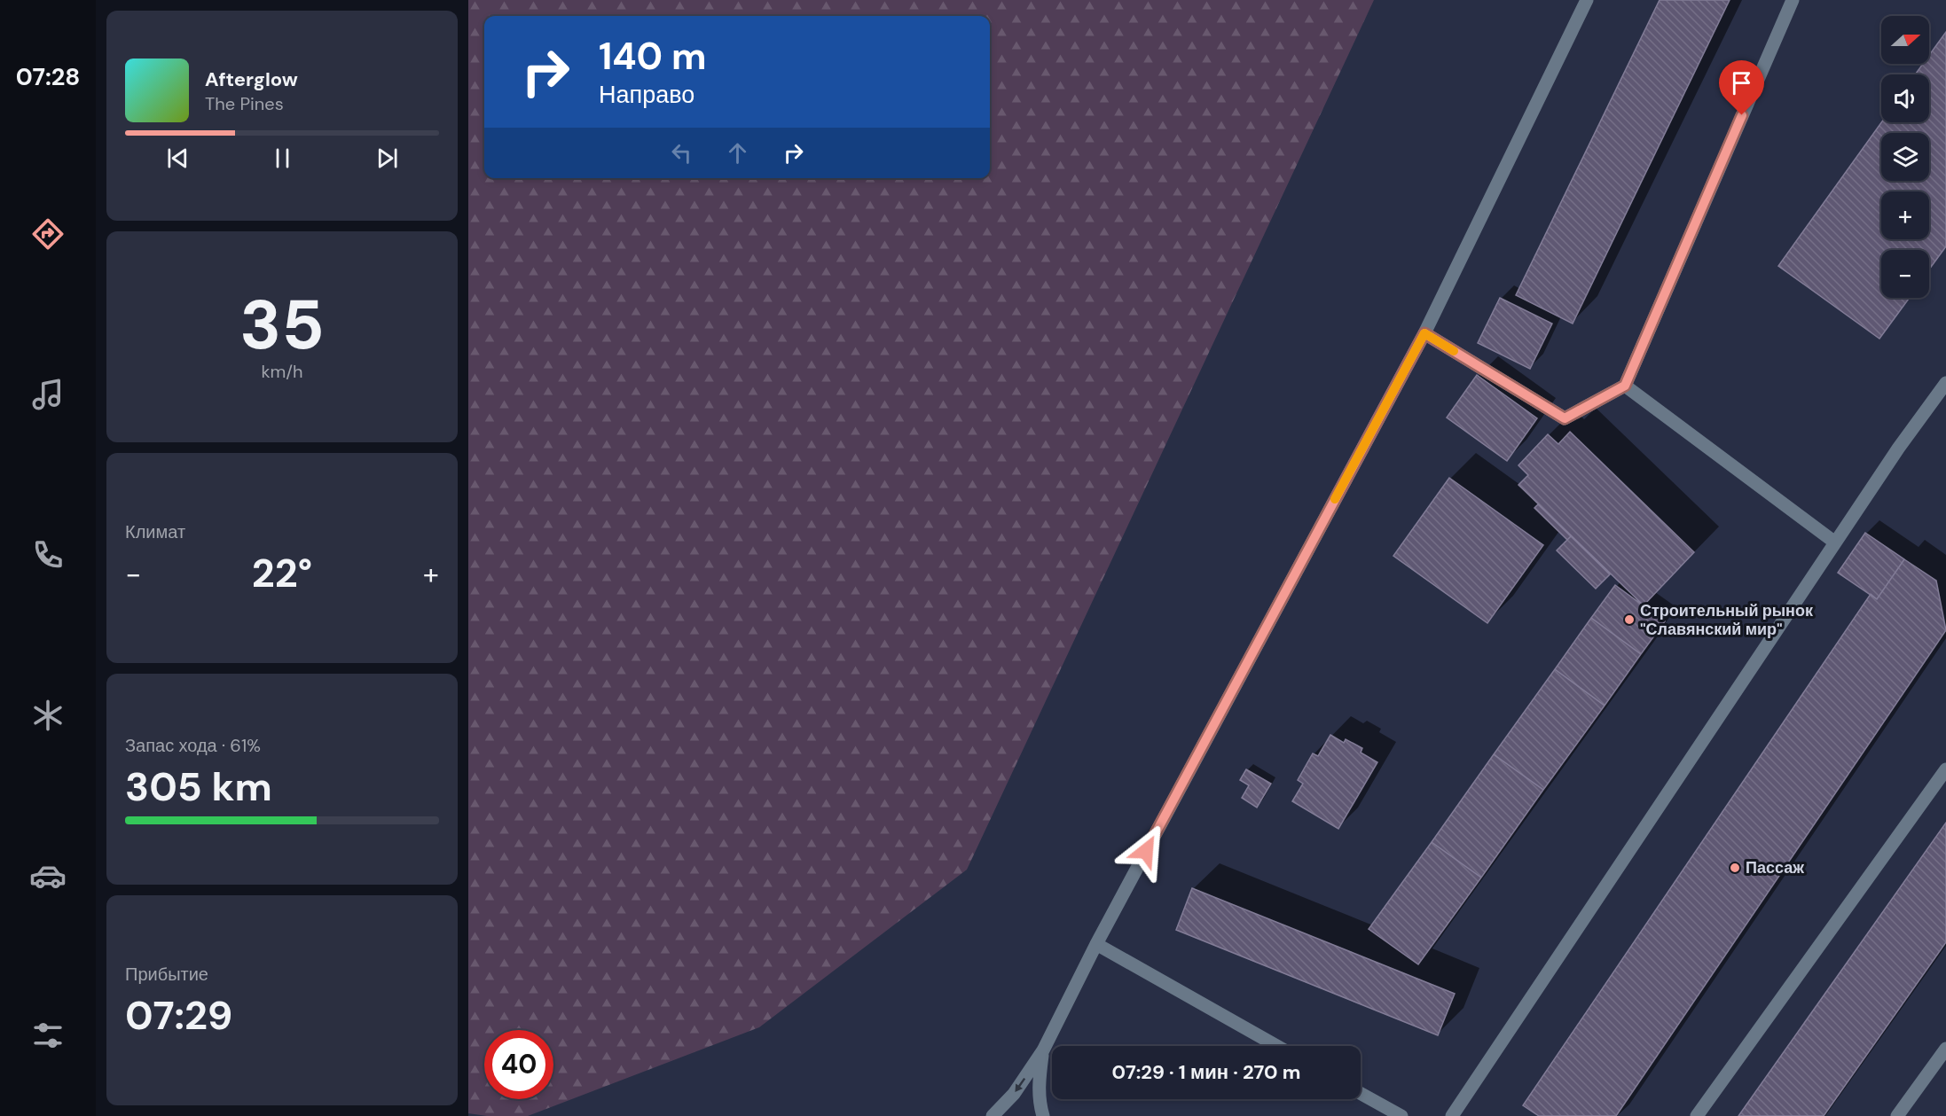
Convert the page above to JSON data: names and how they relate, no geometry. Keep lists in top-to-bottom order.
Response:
{
  "places": ["Строительный рынок \"Славянский мир\"", "Пассаж"],
  "north": "right",
  "page": {
    "tabs": "07:28",
    "map_buttons": ["+", "−"],
    "turn": ["140 m", "Направо"],
    "song": ["Afterglow", "The Pines"],
    "tile": [
      ["35", "km/h"],
      "Климат",
      ["Запас хода · 61%", "305 km"],
      ["Прибытие", "07:29"]
    ],
    "heat": ["−", "22°", "+"],
    "limit": "40",
    "trip": "07:29 · 1 мин · 270 m"
  }
}
